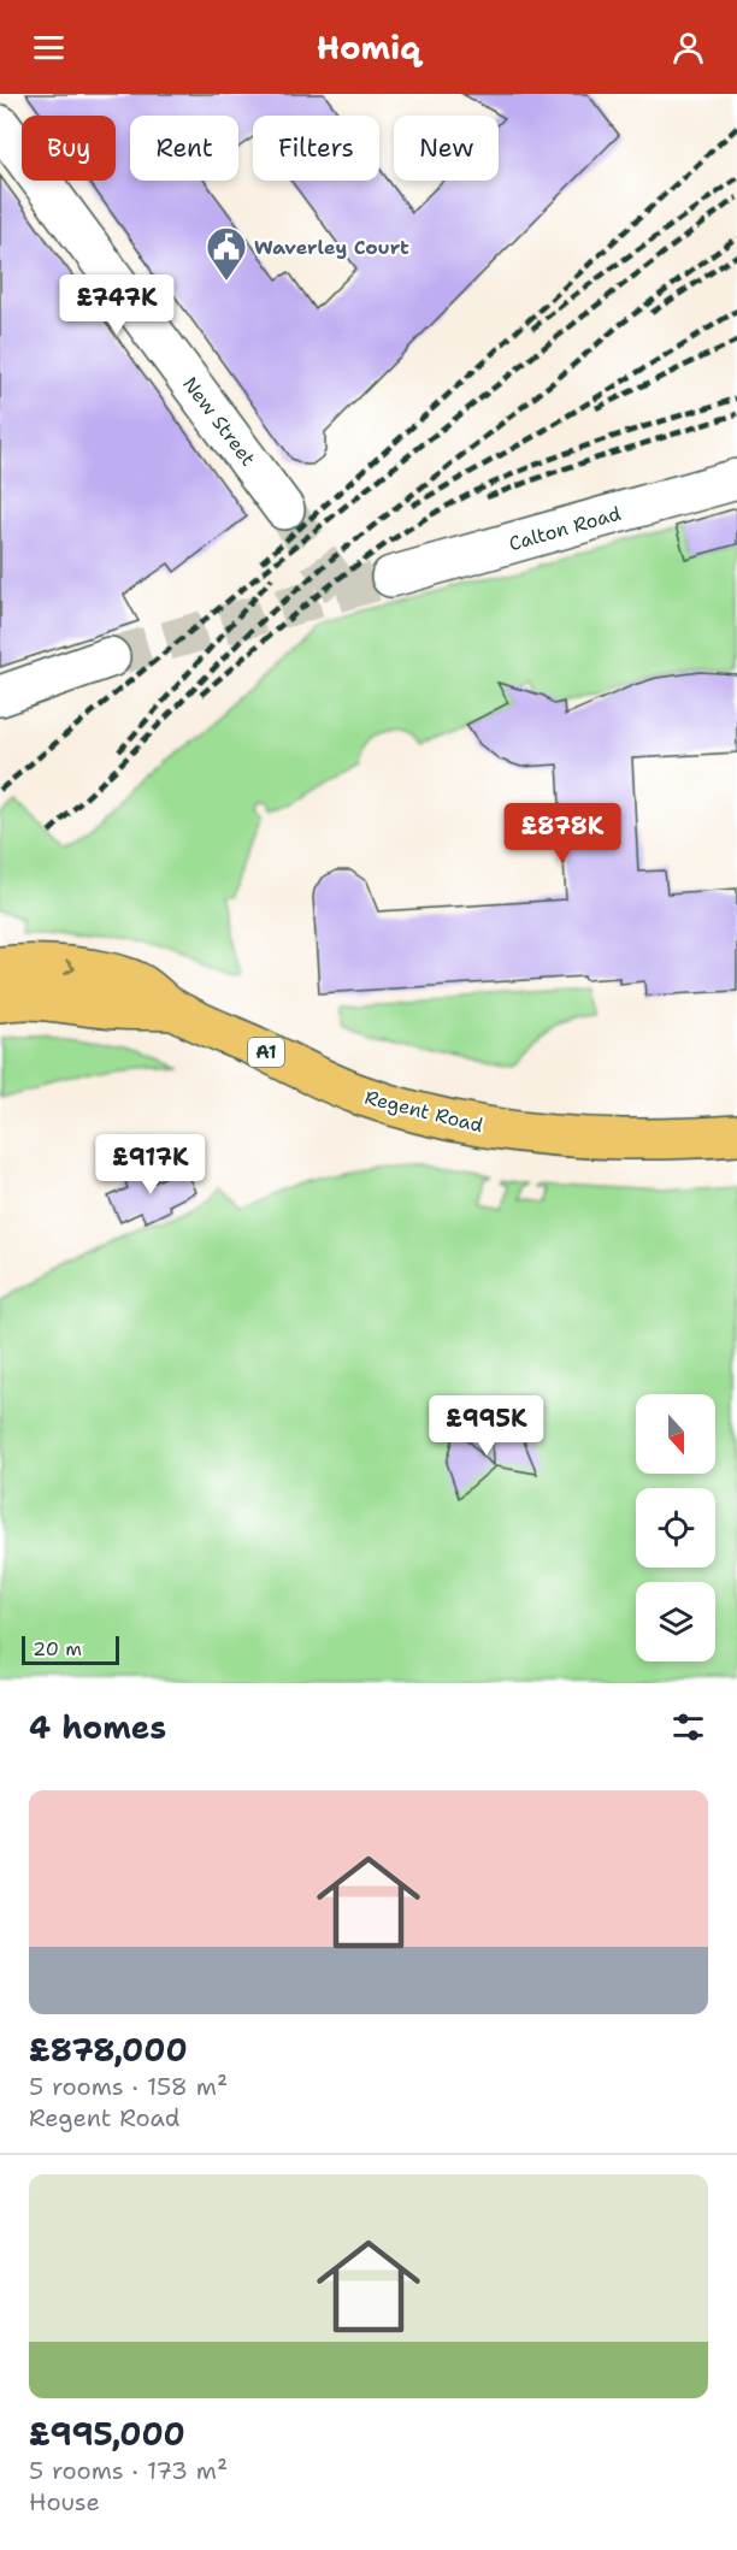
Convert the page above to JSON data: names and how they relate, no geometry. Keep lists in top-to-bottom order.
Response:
{
  "streets": {
    "main road": ["A1", "Regent Road"],
    "street": ["New Street", "Calton Road"]
  },
  "places": {
    "public building": ["Waverley Court"]
  },
  "scale_bar": "20 m",
  "north": "bottom",
  "page": {
    "header": "Homiq",
    "chip": [
      "Buy",
      "Rent",
      "Filters",
      "New"
    ],
    "price": [
      "£747K",
      "£878K",
      "£917K",
      "£995K"
    ],
    "scale": "20 m",
    "heading": "4 homes",
    "list": [
      {
        "name": "£878,000",
        "note": "5 rooms · 158 m² · Regent Road"
      },
      {
        "name": "£995,000",
        "note": "5 rooms · 173 m² · House"
      }
    ]
  }
}
